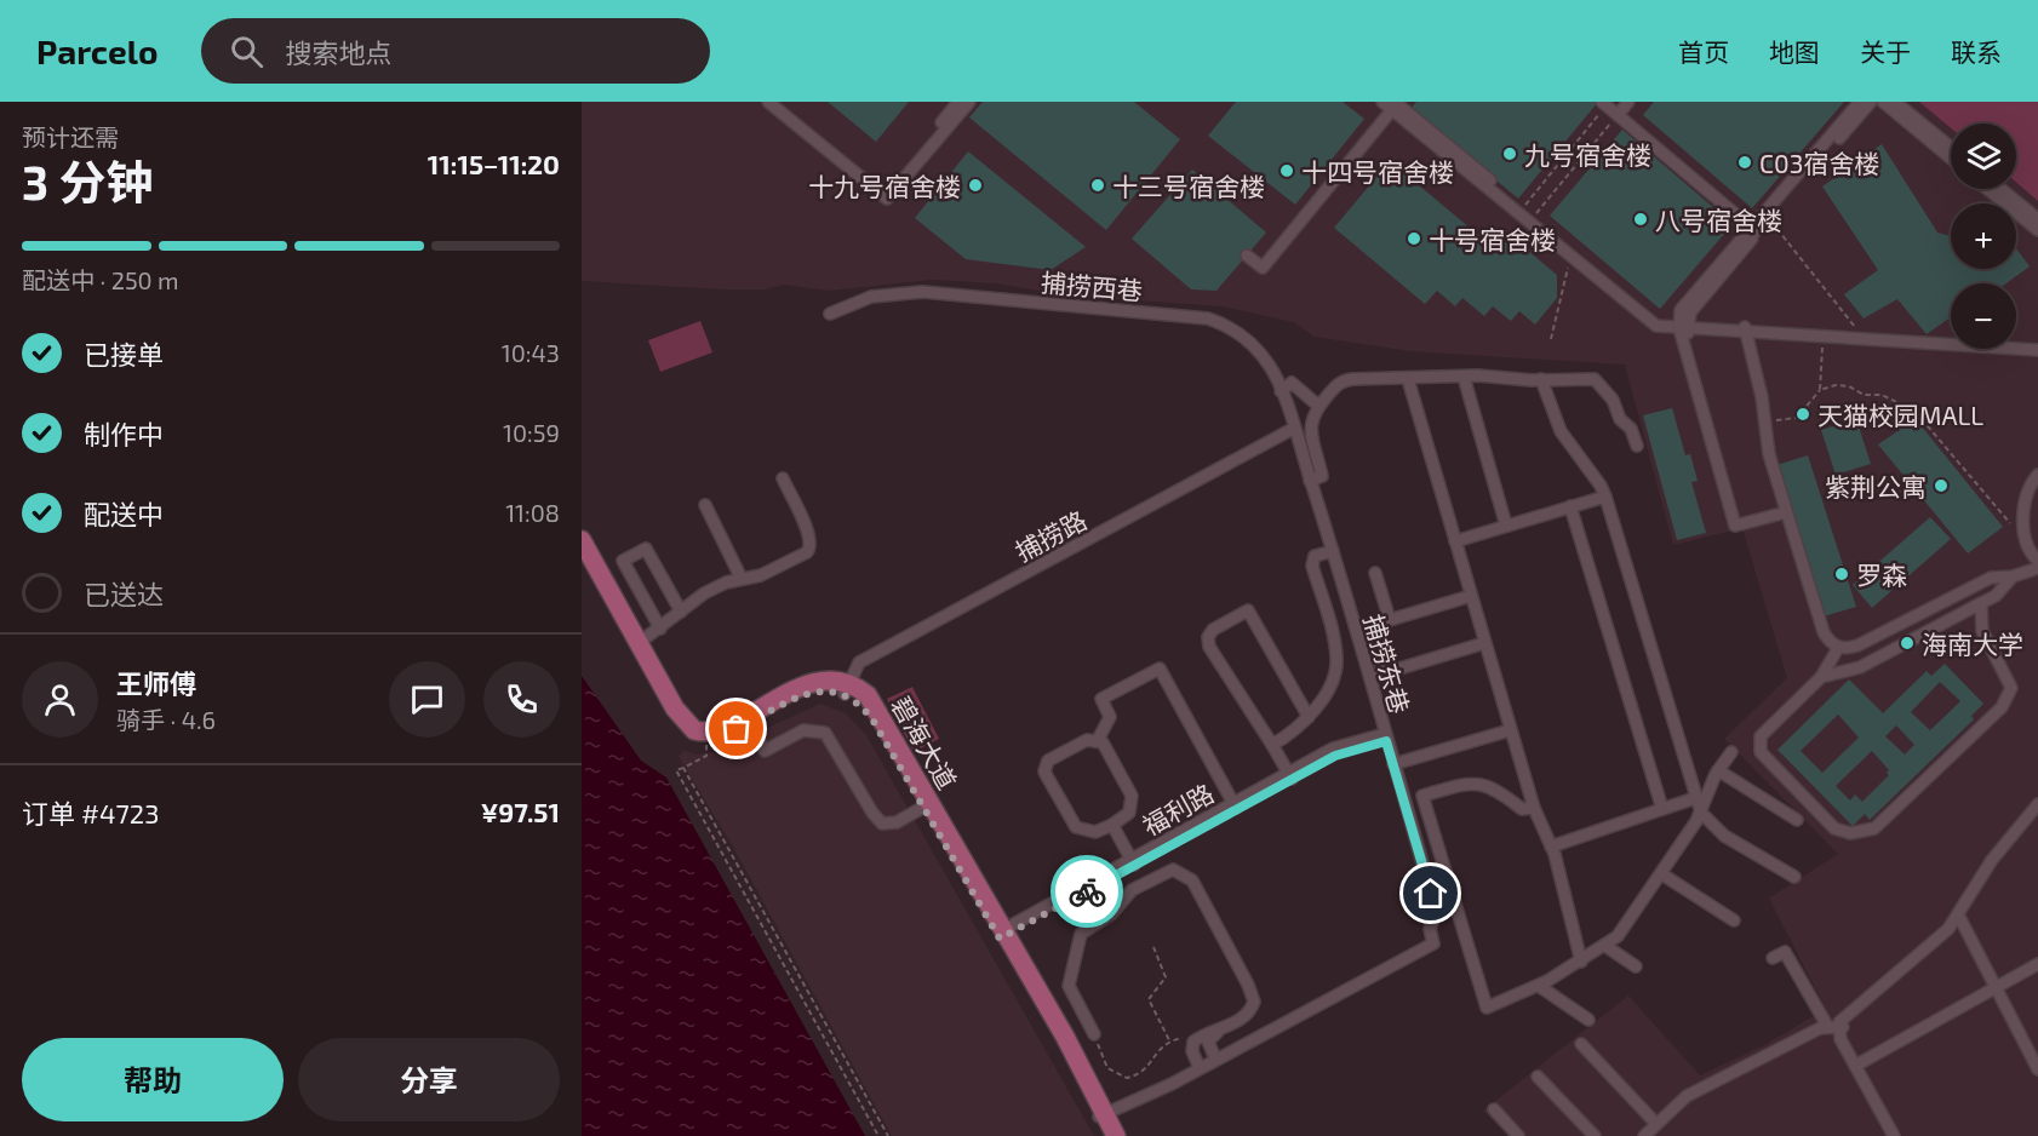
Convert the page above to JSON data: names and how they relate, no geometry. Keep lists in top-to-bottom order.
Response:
{
  "streets": {
    "main road": ["碧海大道"],
    "street": [
      "捕捞西巷",
      "捕捞路",
      "捕捞东巷",
      "福利路"
    ]
  },
  "crossings": [
    ["捕捞西巷", "捕捞路"],
    ["捕捞西巷", "捕捞东巷"],
    ["捕捞路", "捕捞东巷"],
    ["捕捞路", "碧海大道"],
    ["捕捞东巷", "福利路"],
    ["碧海大道", "福利路"]
  ],
  "places": [
    "九号宿舍楼",
    "C03宿舍楼",
    "十四号宿舍楼",
    "十九号宿舍楼",
    "十三号宿舍楼",
    "八号宿舍楼",
    "十号宿舍楼",
    "天猫校园MALL",
    "紫荆公寓",
    "罗森",
    "海南大学"
  ],
  "page": {
    "header": "Parcelo",
    "search": "搜索地点",
    "nav": [
      "首页",
      "地图",
      "关于",
      "联系"
    ],
    "heading": ["3 分钟", "预计还需", "11:15–11:20"],
    "panel": [
      "王师傅",
      "骑手 · 4.6",
      "订单 #4723",
      "¥97.51"
    ],
    "map_buttons": ["+", "−"],
    "bar": "配送中 · 250 m",
    "list": [
      ["已接单", "10:43"],
      ["制作中", "10:59"],
      ["配送中", "11:08"],
      "已送达"
    ],
    "buttons": ["帮助", "分享"]
  }
}
